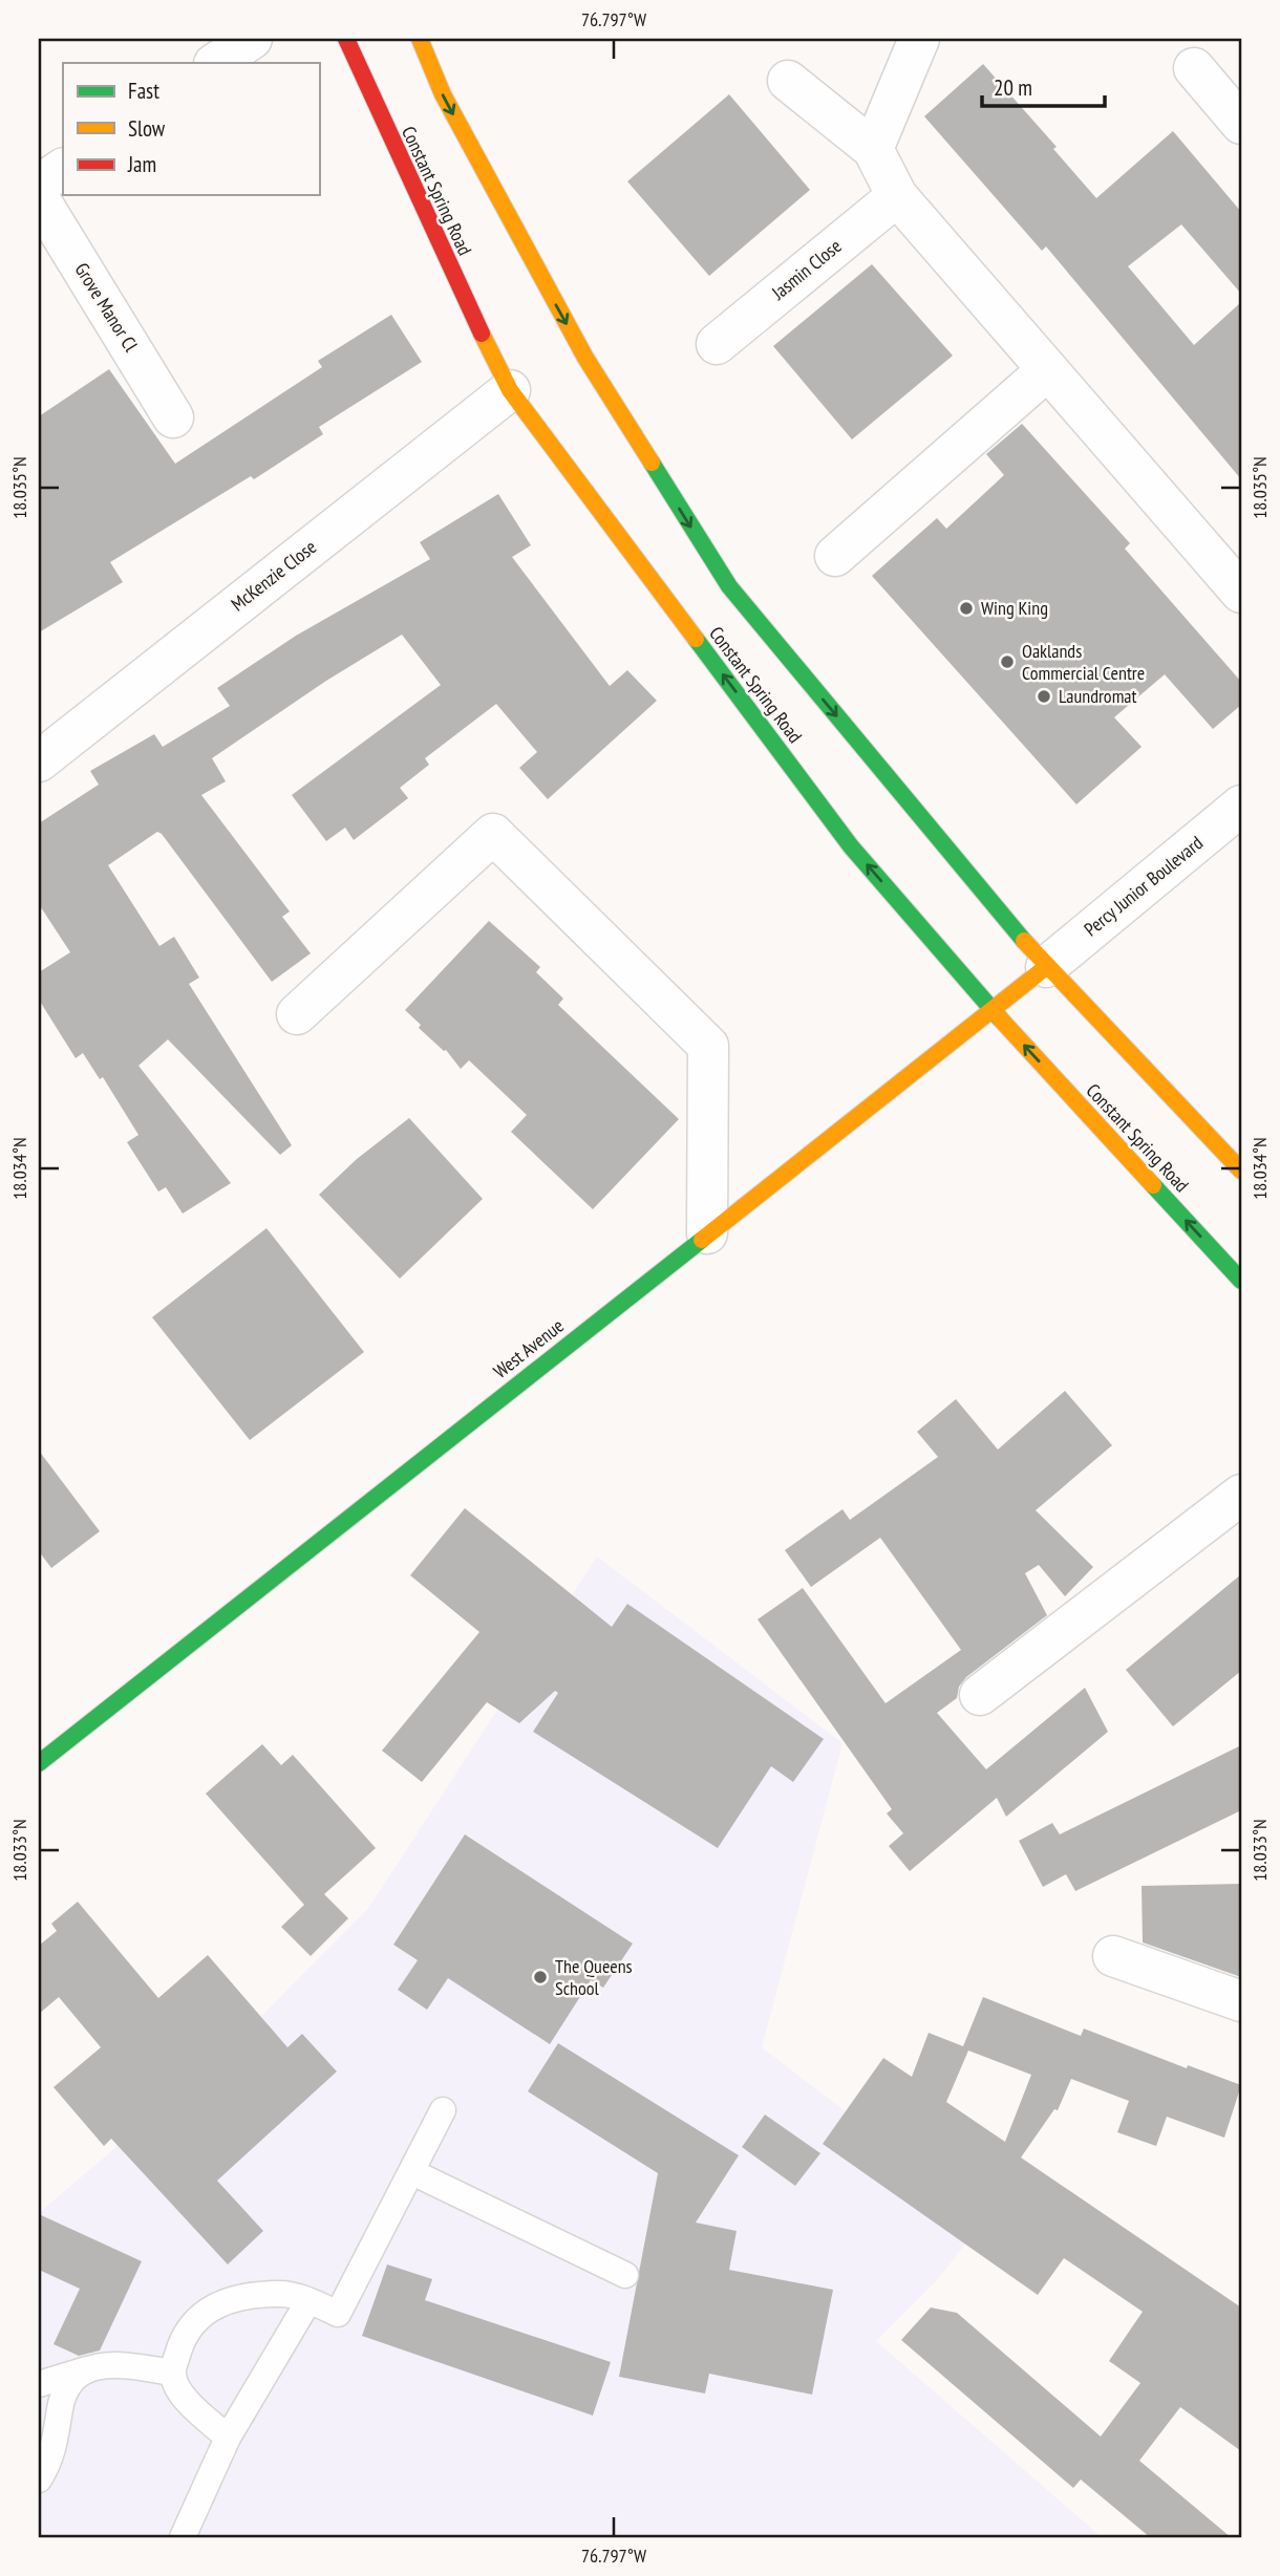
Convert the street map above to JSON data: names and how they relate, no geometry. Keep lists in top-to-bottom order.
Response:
{
  "streets": {
    "main road": ["Constant Spring Road", "West Avenue"],
    "street": [
      "Jasmin Close",
      "Grove Manor Cl",
      "McKenzie Close",
      "Percy Junior Boulevard"
    ]
  },
  "crossings": [
    ["Constant Spring Road", "McKenzie Close"],
    ["Constant Spring Road", "West Avenue"],
    ["Percy Junior Boulevard", "West Avenue"]
  ],
  "places": [
    "Wing King",
    "Oaklands Commercial Centre",
    "Laundromat",
    "The Queens School"
  ],
  "legend": ["Fast", "Slow", "Jam"],
  "scale_bar": "20 m",
  "coordinates": [
    "76.797°W",
    "18.035°N",
    "18.034°N",
    "18.033°N"
  ]
}
